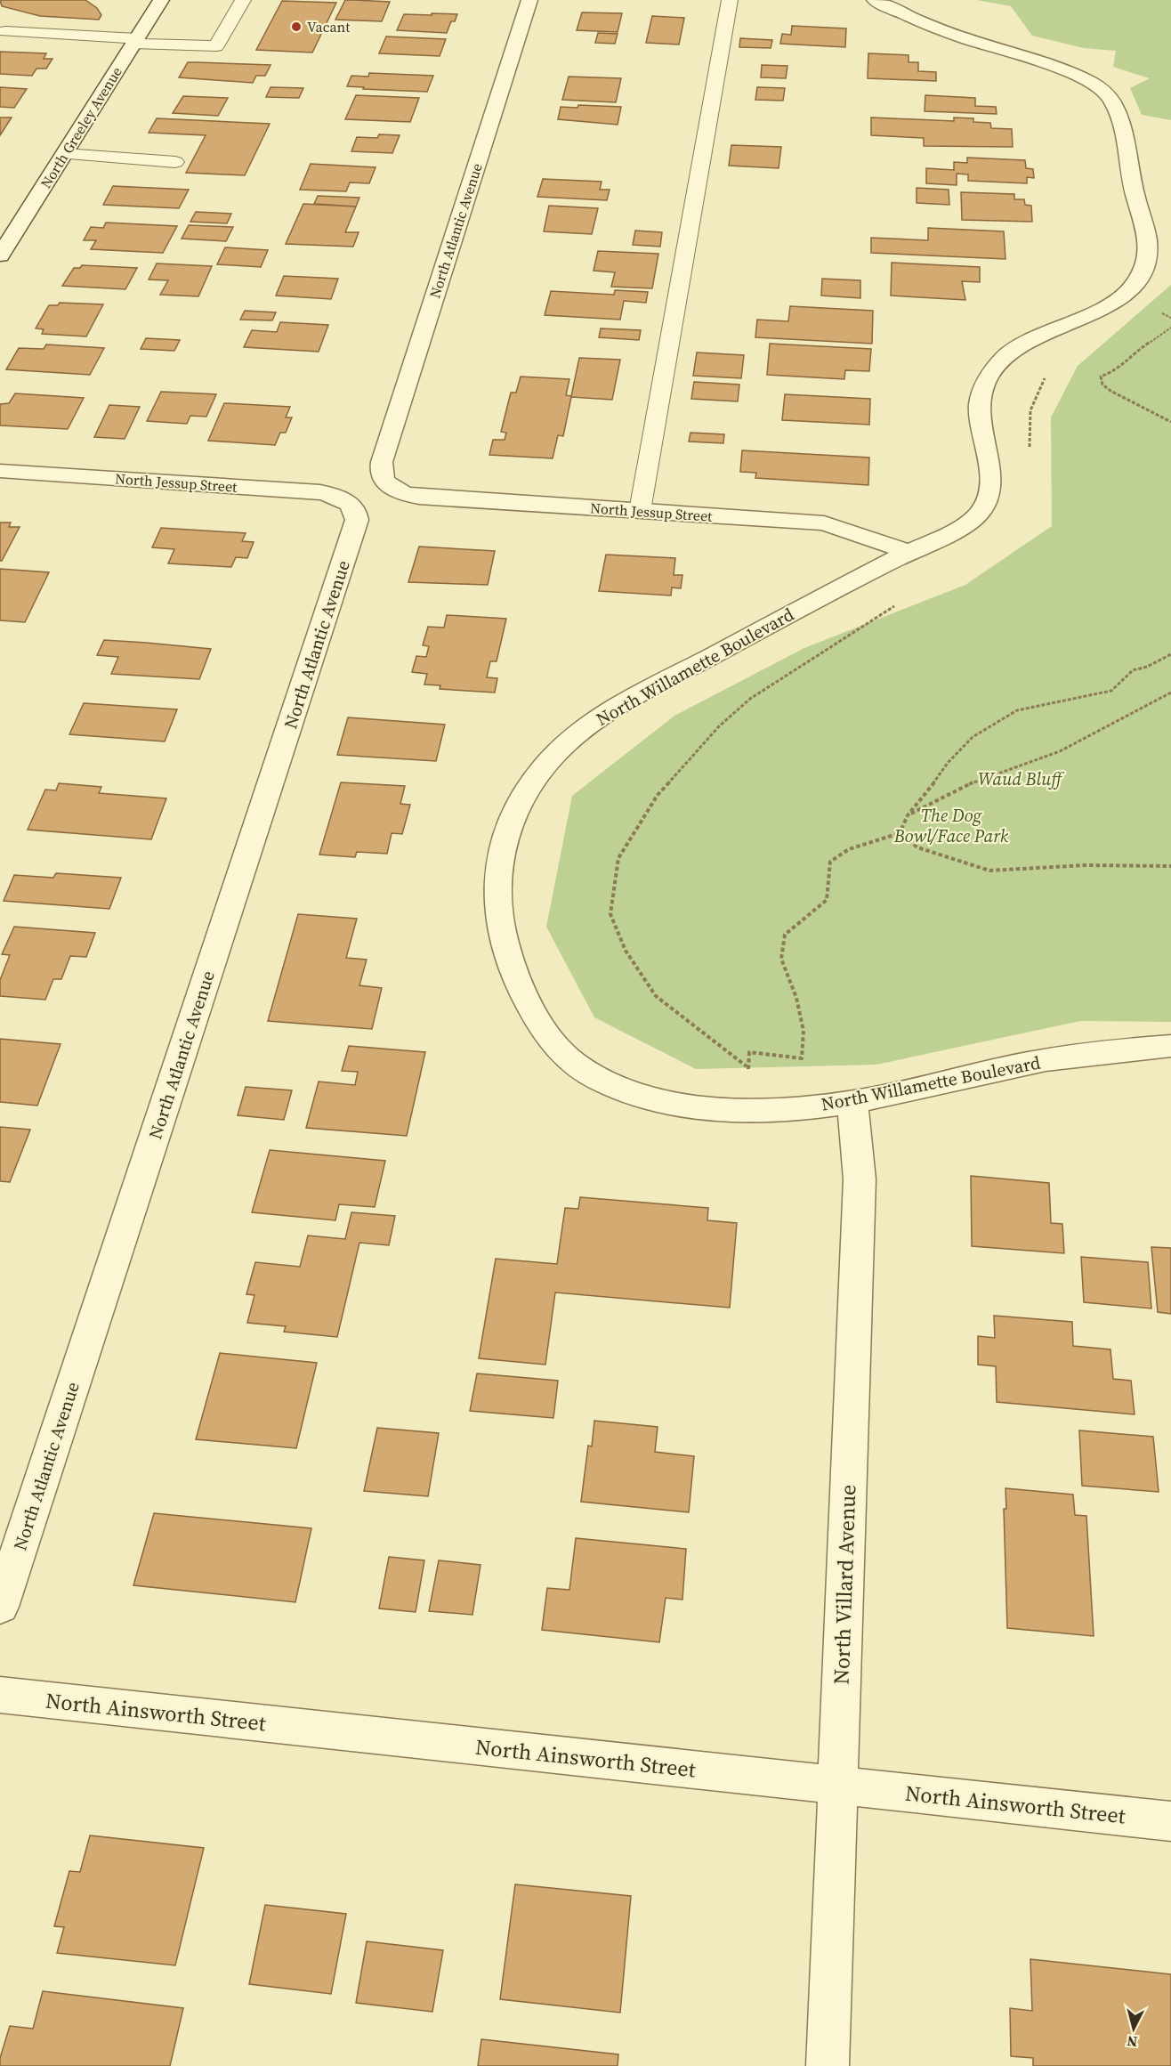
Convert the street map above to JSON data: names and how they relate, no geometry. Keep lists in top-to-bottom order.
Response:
{
  "streets": {
    "street": [
      "North Greeley Avenue",
      "North Atlantic Avenue",
      "North Jessup Street",
      "North Willamette Boulevard",
      "North Villard Avenue",
      "North Ainsworth Street"
    ]
  },
  "crossings": [
    ["North Atlantic Avenue", "North Jessup Street"],
    ["North Jessup Street", "North Willamette Boulevard"],
    ["North Willamette Boulevard", "North Villard Avenue"],
    ["North Villard Avenue", "North Ainsworth Street"]
  ],
  "parks": ["Waud Bluff", "The Dog Bowl/Face Park"],
  "places": ["Vacant"],
  "north": "bottom"
}
